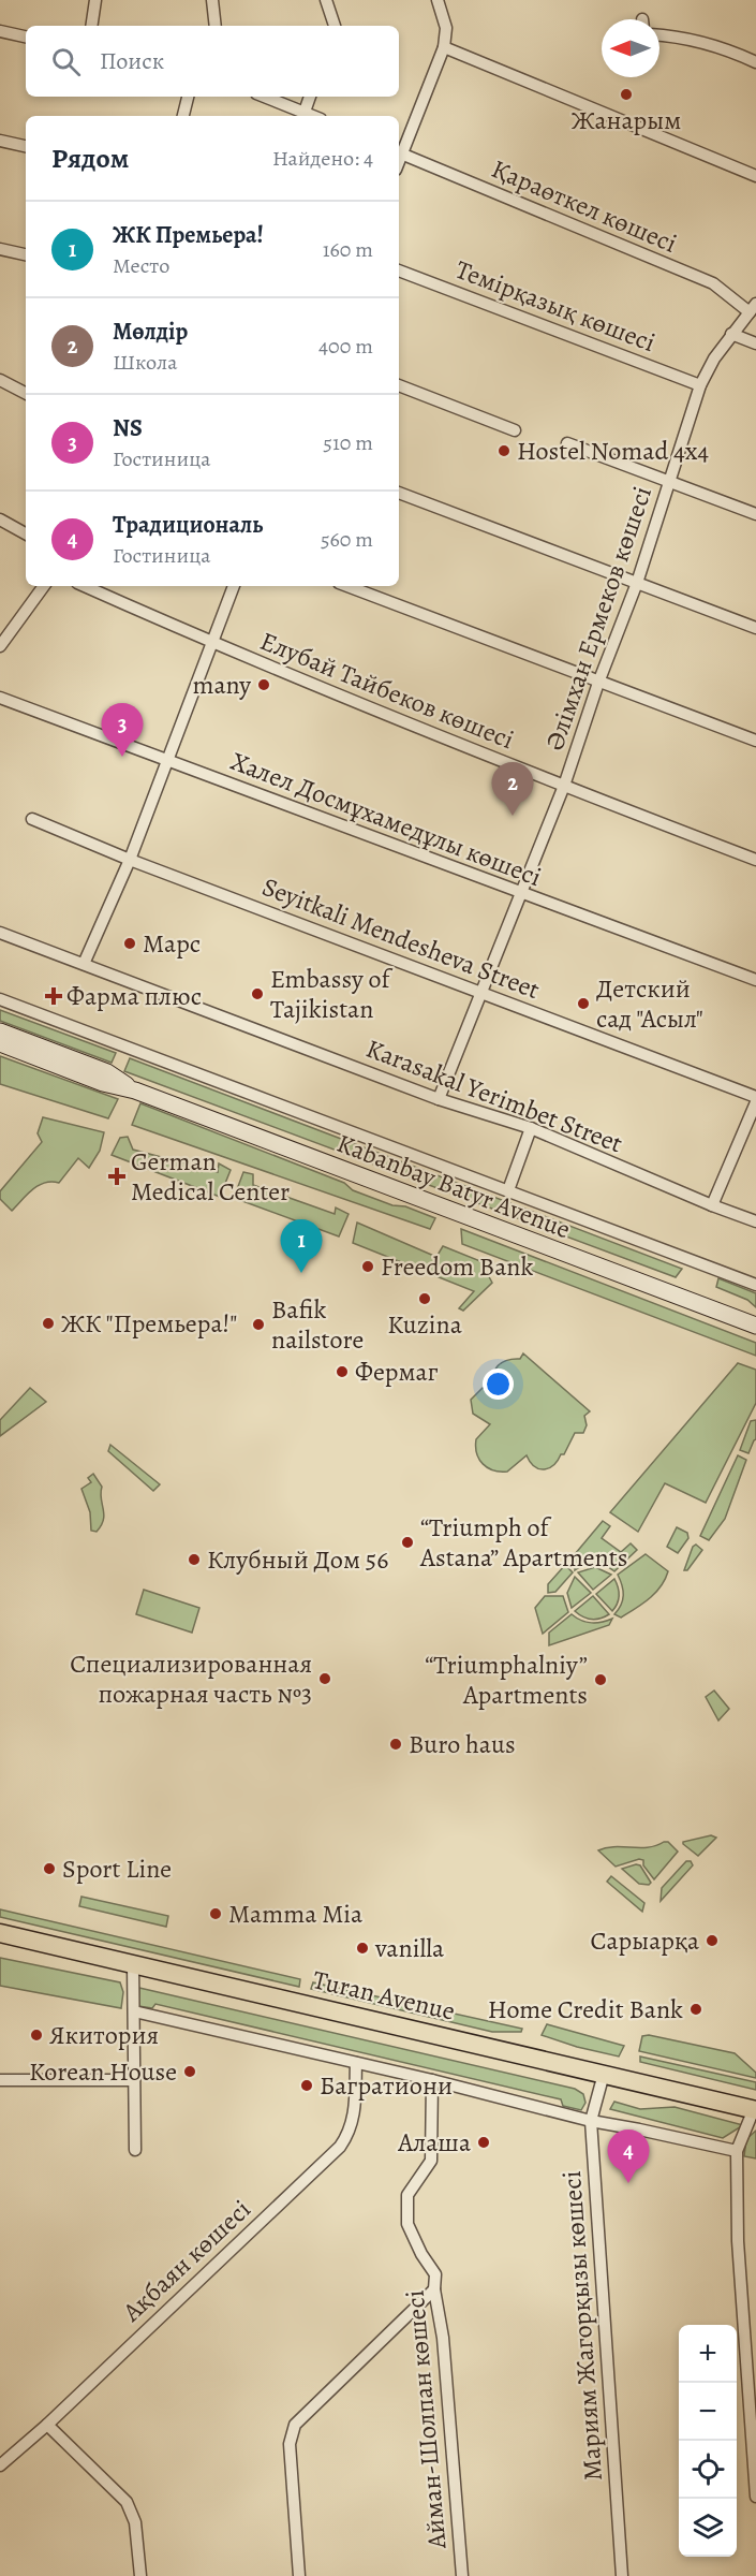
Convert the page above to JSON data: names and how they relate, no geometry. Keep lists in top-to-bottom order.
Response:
{
  "streets": {
    "main road": ["Kabanbay Batyr Avenue", "Turan Avenue"],
    "street": [
      "Қараөткел көшесі",
      "Темірқазық көшесі",
      "Әлімхан Ермеков көшесі",
      "Елубай Тайбеков көшесі",
      "Халел Досмұхамедұлы көшесі",
      "Seyitkali Mendesheva Street",
      "Karasakal Yerimbet Street",
      "Ақбаян көшесі",
      "Мариям Жагорқызы көшесі",
      "Айман-Шолпан көшесі"
    ]
  },
  "crossings": [
    ["Қараөткел көшесі", "Әлімхан Ермеков көшесі"],
    ["Темірқазық көшесі", "Әлімхан Ермеков көшесі"],
    ["Әлімхан Ермеков көшесі", "Елубай Тайбеков көшесі"],
    ["Әлімхан Ермеков көшесі", "Халел Досмұхамедұлы көшесі"],
    ["Әлімхан Ермеков көшесі", "Seyitkali Mendesheva Street"],
    ["Әлімхан Ермеков көшесі", "Karasakal Yerimbet Street"],
    ["Turan Avenue", "Мариям Жагорқызы көшесі"]
  ],
  "places": {
    "other": [
      "Жанарым",
      "Hostel Nomad 4x4",
      "many",
      "Марс",
      "Embassy of Tajikistan",
      "Детский сад \"Асыл\"",
      "Freedom Bank",
      "Kuzina",
      "ЖК \"Премьера!\"",
      "Bafik nailstore",
      "Фермаг",
      "“Triumph of Astana” Apartments",
      "Клубный Дом 56",
      "Специализированная пожарная часть №3",
      "“Triumphalniy” Apartments",
      "Buro haus",
      "Sport Line",
      "Mamma Mia",
      "Сарыарқа",
      "vanilla",
      "Home Credit Bank",
      "Якитория",
      "Korean House",
      "Багратиони",
      "Алаша"
    ],
    "health": ["Фарма плюс", "German Medical Center"]
  },
  "north": "left",
  "page": {
    "search": "Поиск",
    "heading": ["Рядом", "Найдено: 4"],
    "list": [
      {
        "mark": "1",
        "name": "ЖК Премьера!",
        "note": "Место",
        "value": "160 m"
      },
      {
        "mark": "2",
        "name": "Мөлдір",
        "note": "Школа",
        "value": "400 m"
      },
      {
        "mark": "3",
        "name": "NS",
        "note": "Гостиница",
        "value": "510 m"
      },
      {
        "mark": "4",
        "name": "Традициональ",
        "note": "Гостиница",
        "value": "560 m"
      }
    ],
    "pins": [
      "3",
      "2",
      "1",
      "4"
    ],
    "map_buttons": ["+", "−"]
  }
}
